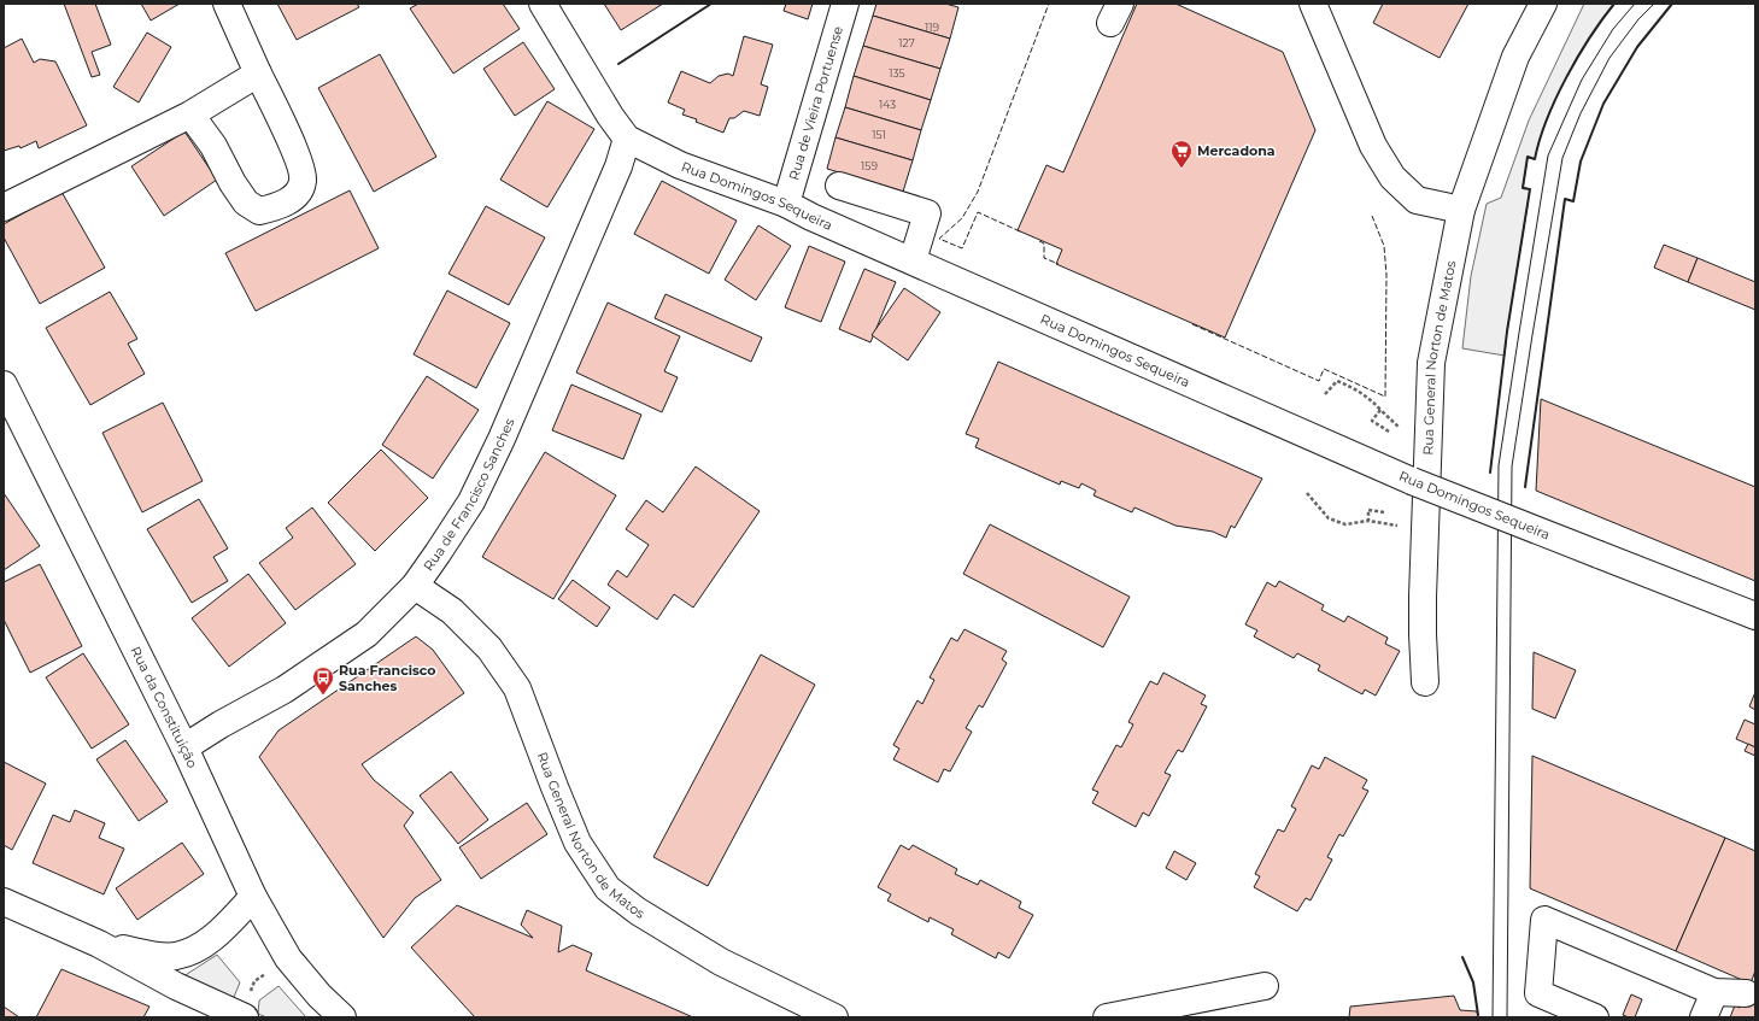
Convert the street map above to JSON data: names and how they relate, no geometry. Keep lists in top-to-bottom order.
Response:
{
  "streets": {
    "street": [
      "Rua de Vieira Portuense",
      "Rua Domingos Sequeira",
      "Rua General Norton de Matos",
      "Rua de Francisco Sanches",
      "Rua da Constituição"
    ]
  },
  "crossings": [
    ["Rua de Vieira Portuense", "Rua Domingos Sequeira"],
    ["Rua Domingos Sequeira", "Rua de Francisco Sanches"],
    ["Rua General Norton de Matos", "Rua de Francisco Sanches"],
    ["Rua de Francisco Sanches", "Rua da Constituição"]
  ],
  "places": {
    "supermarket": ["Mercadona"],
    "bus stop": ["Rua Francisco Sanches"]
  },
  "house_numbers": [
    "119",
    "127",
    "135",
    "143",
    "151",
    "159"
  ]
}
